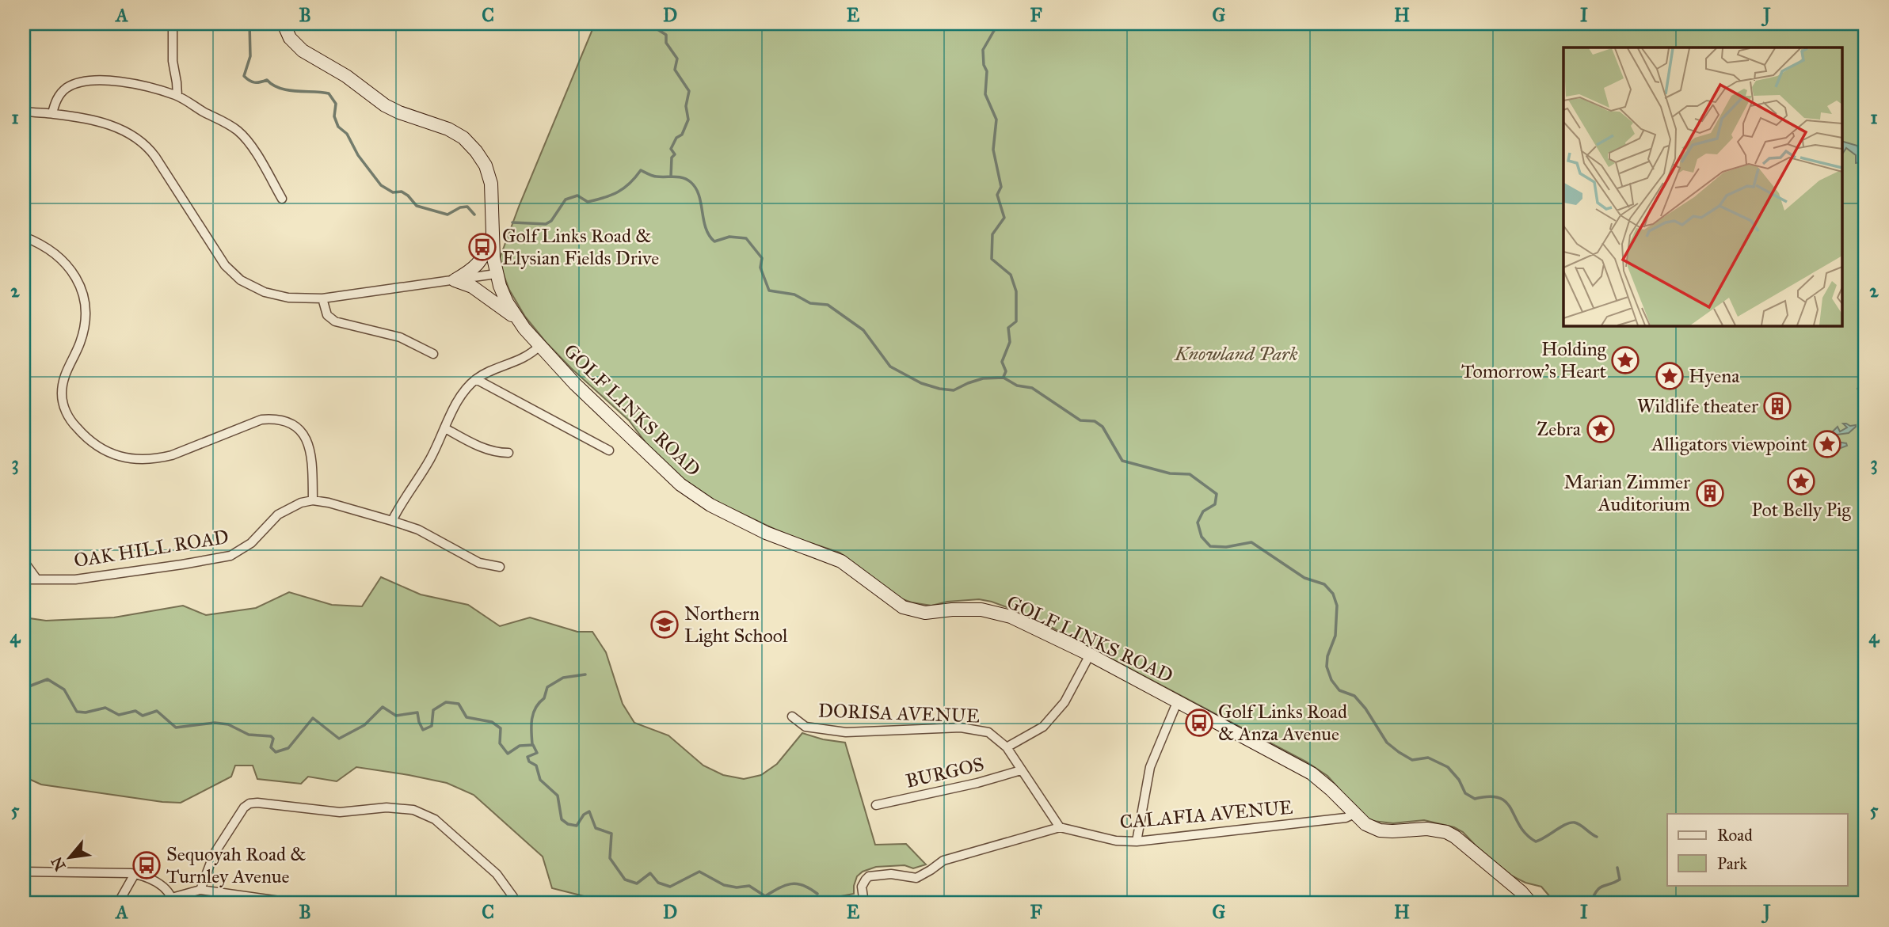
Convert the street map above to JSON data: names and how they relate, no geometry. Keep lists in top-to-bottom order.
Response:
{
  "streets": {
    "main road": ["GOLF LINKS ROAD"],
    "street": [
      "OAK HILL ROAD",
      "DORISA AVENUE",
      "BURGOS",
      "CALAFIA AVENUE"
    ]
  },
  "crossings": [
    ["GOLF LINKS ROAD", "CALAFIA AVENUE"],
    ["DORISA AVENUE", "BURGOS"],
    ["DORISA AVENUE", "CALAFIA AVENUE"]
  ],
  "parks": ["Knowland Park"],
  "places": {
    "bus stop": ["Golf Links Road & Elysian Fields Drive", "Golf Links Road & Anza Avenue", "Sequoyah Road & Turnley Avenue"],
    "place": [
      "Holding Tomorrow's Heart",
      "Hyena",
      "Zebra",
      "Alligators viewpoint",
      "Pot Belly Pig"
    ],
    "building": ["Wildlife theater", "Marian Zimmer Auditorium"],
    "school or university": ["Northern Light School"]
  },
  "legend": ["Road", "Park"],
  "north": "bottom left",
  "grid": {
    "columns": [
      "A",
      "B",
      "C",
      "D",
      "E",
      "F",
      "G",
      "H",
      "I",
      "J"
    ],
    "rows": [
      "1",
      "2",
      "3",
      "4",
      "5"
    ]
  }
}
